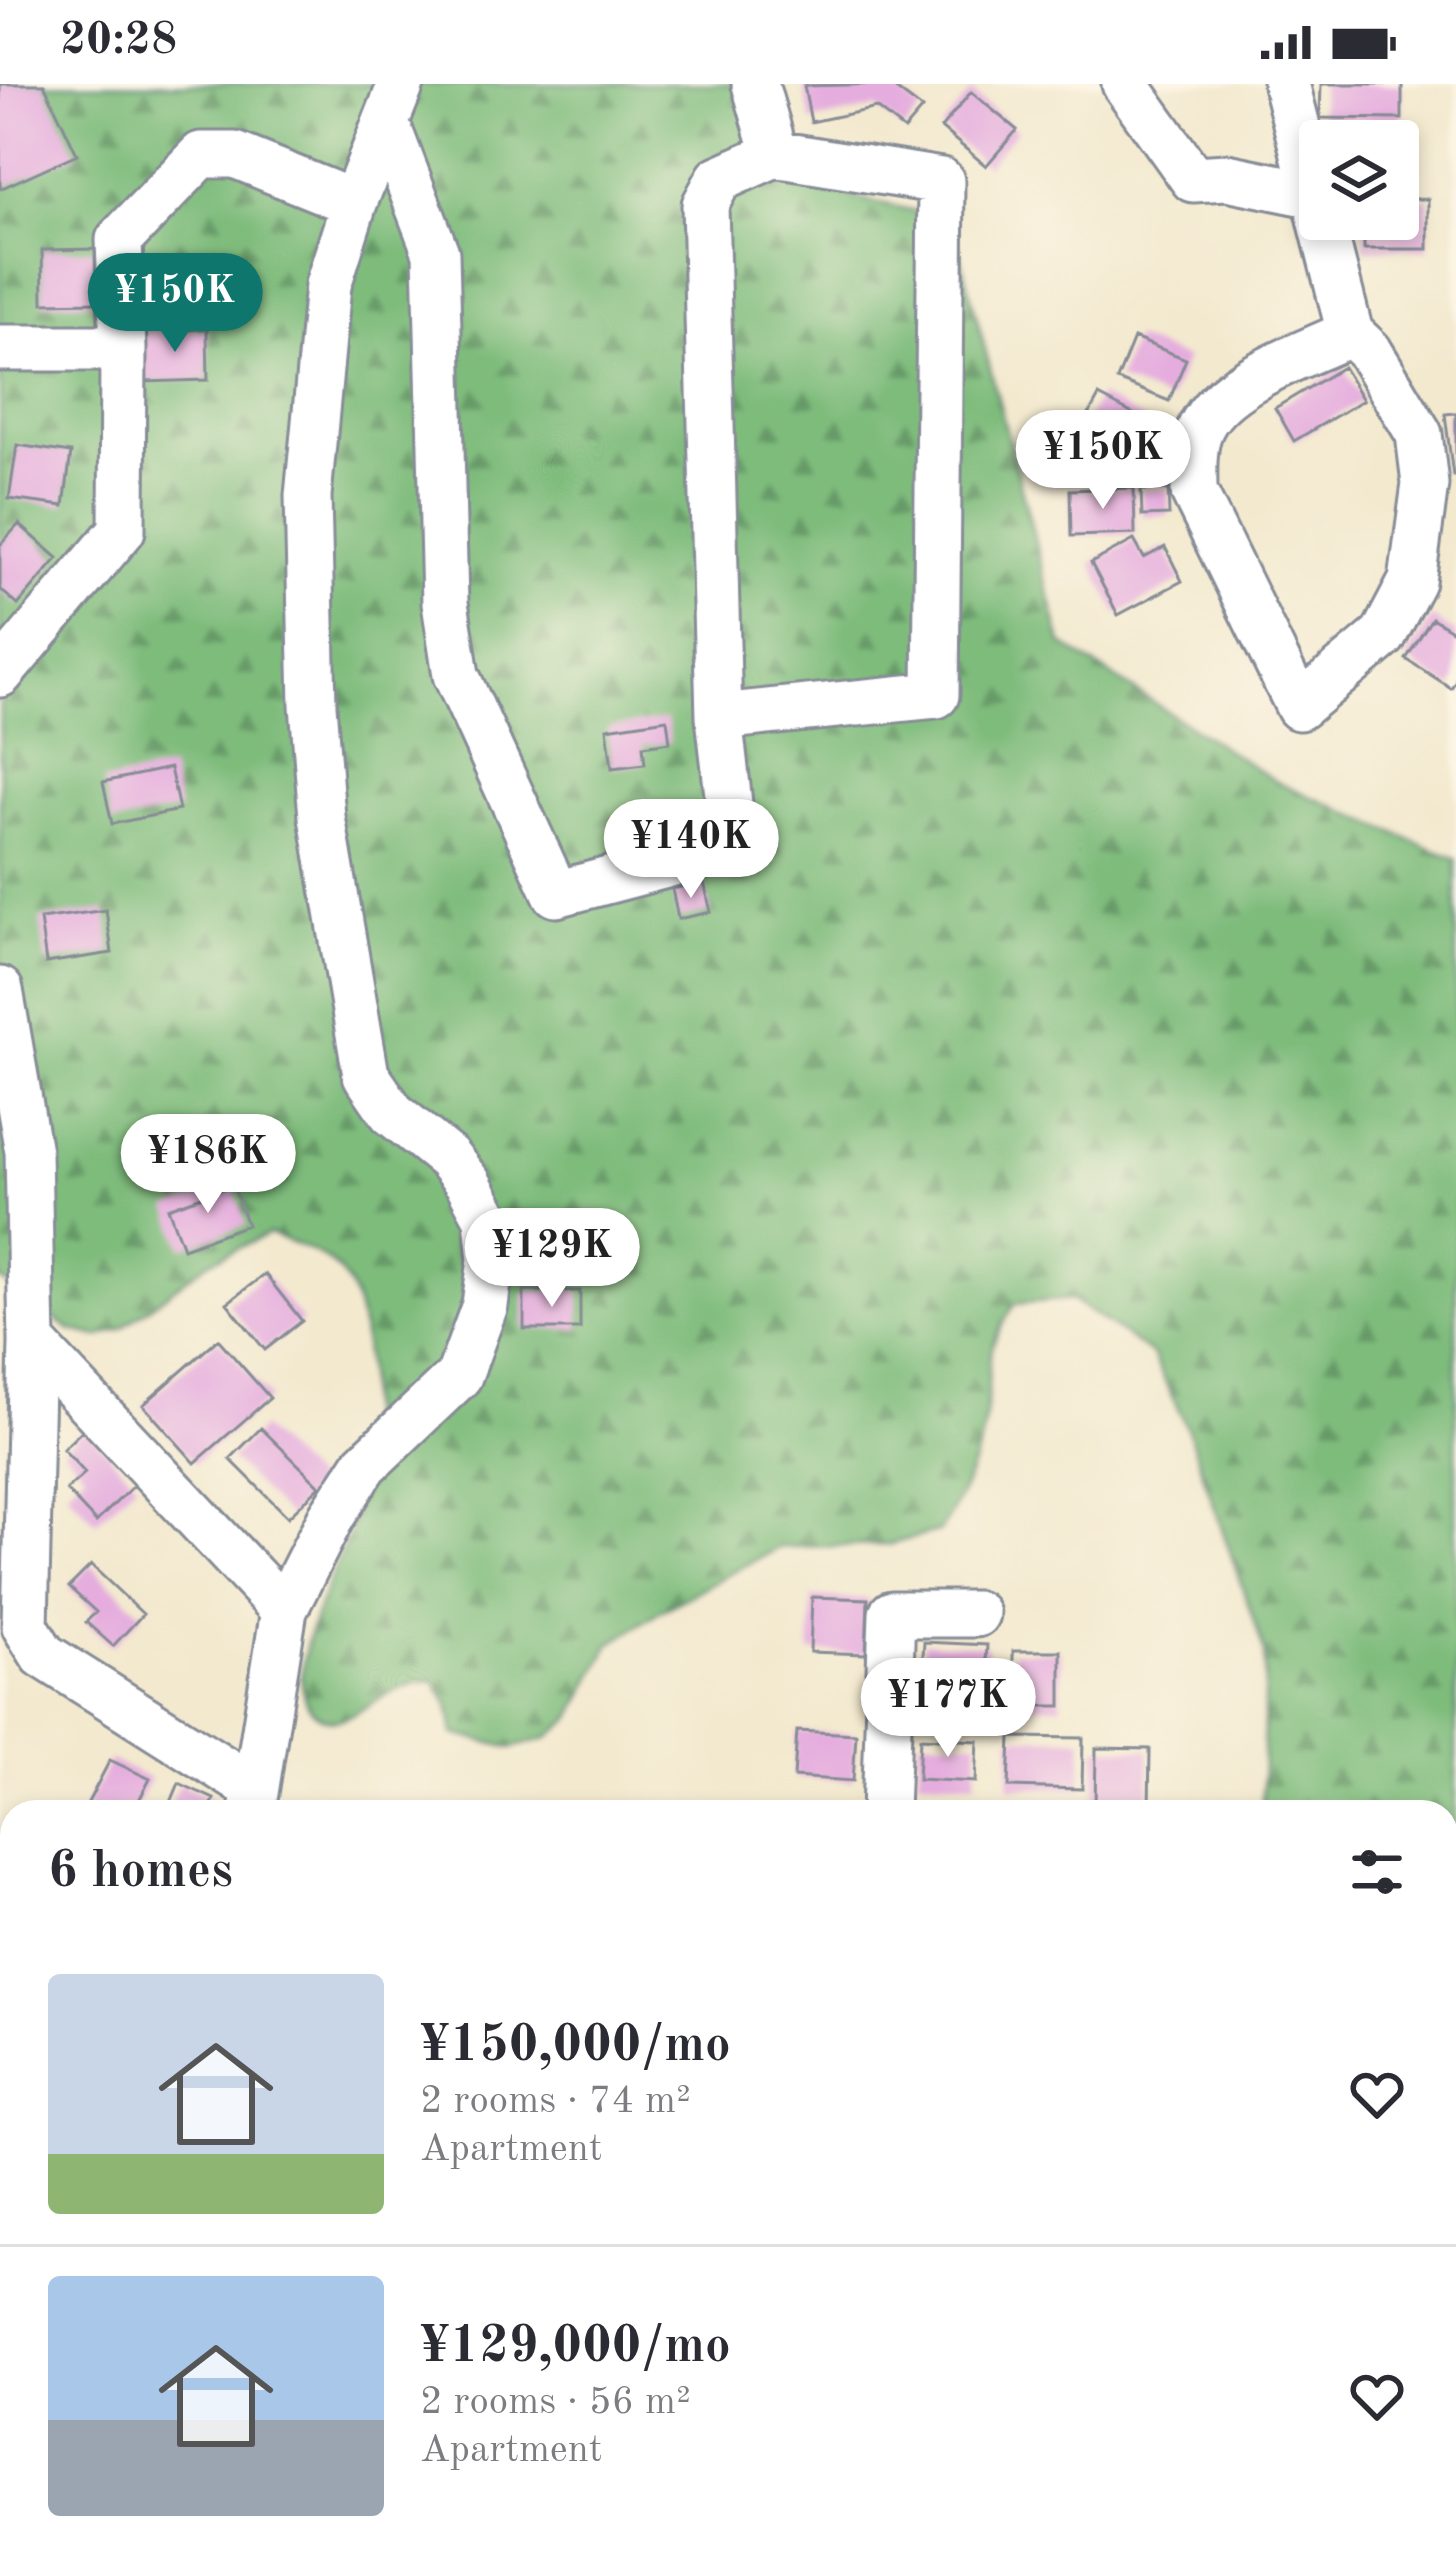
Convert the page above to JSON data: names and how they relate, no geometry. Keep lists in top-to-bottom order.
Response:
{
  "page": {
    "status": "20:28",
    "price": [
      "¥150K",
      "¥150K",
      "¥140K",
      "¥186K",
      "¥129K",
      "¥177K"
    ],
    "heading": "6 homes",
    "list": [
      {
        "name": "¥150,000/mo",
        "note": "2 rooms · 74 m² · Apartment"
      },
      {
        "name": "¥129,000/mo",
        "note": "2 rooms · 56 m² · Apartment"
      }
    ]
  }
}
